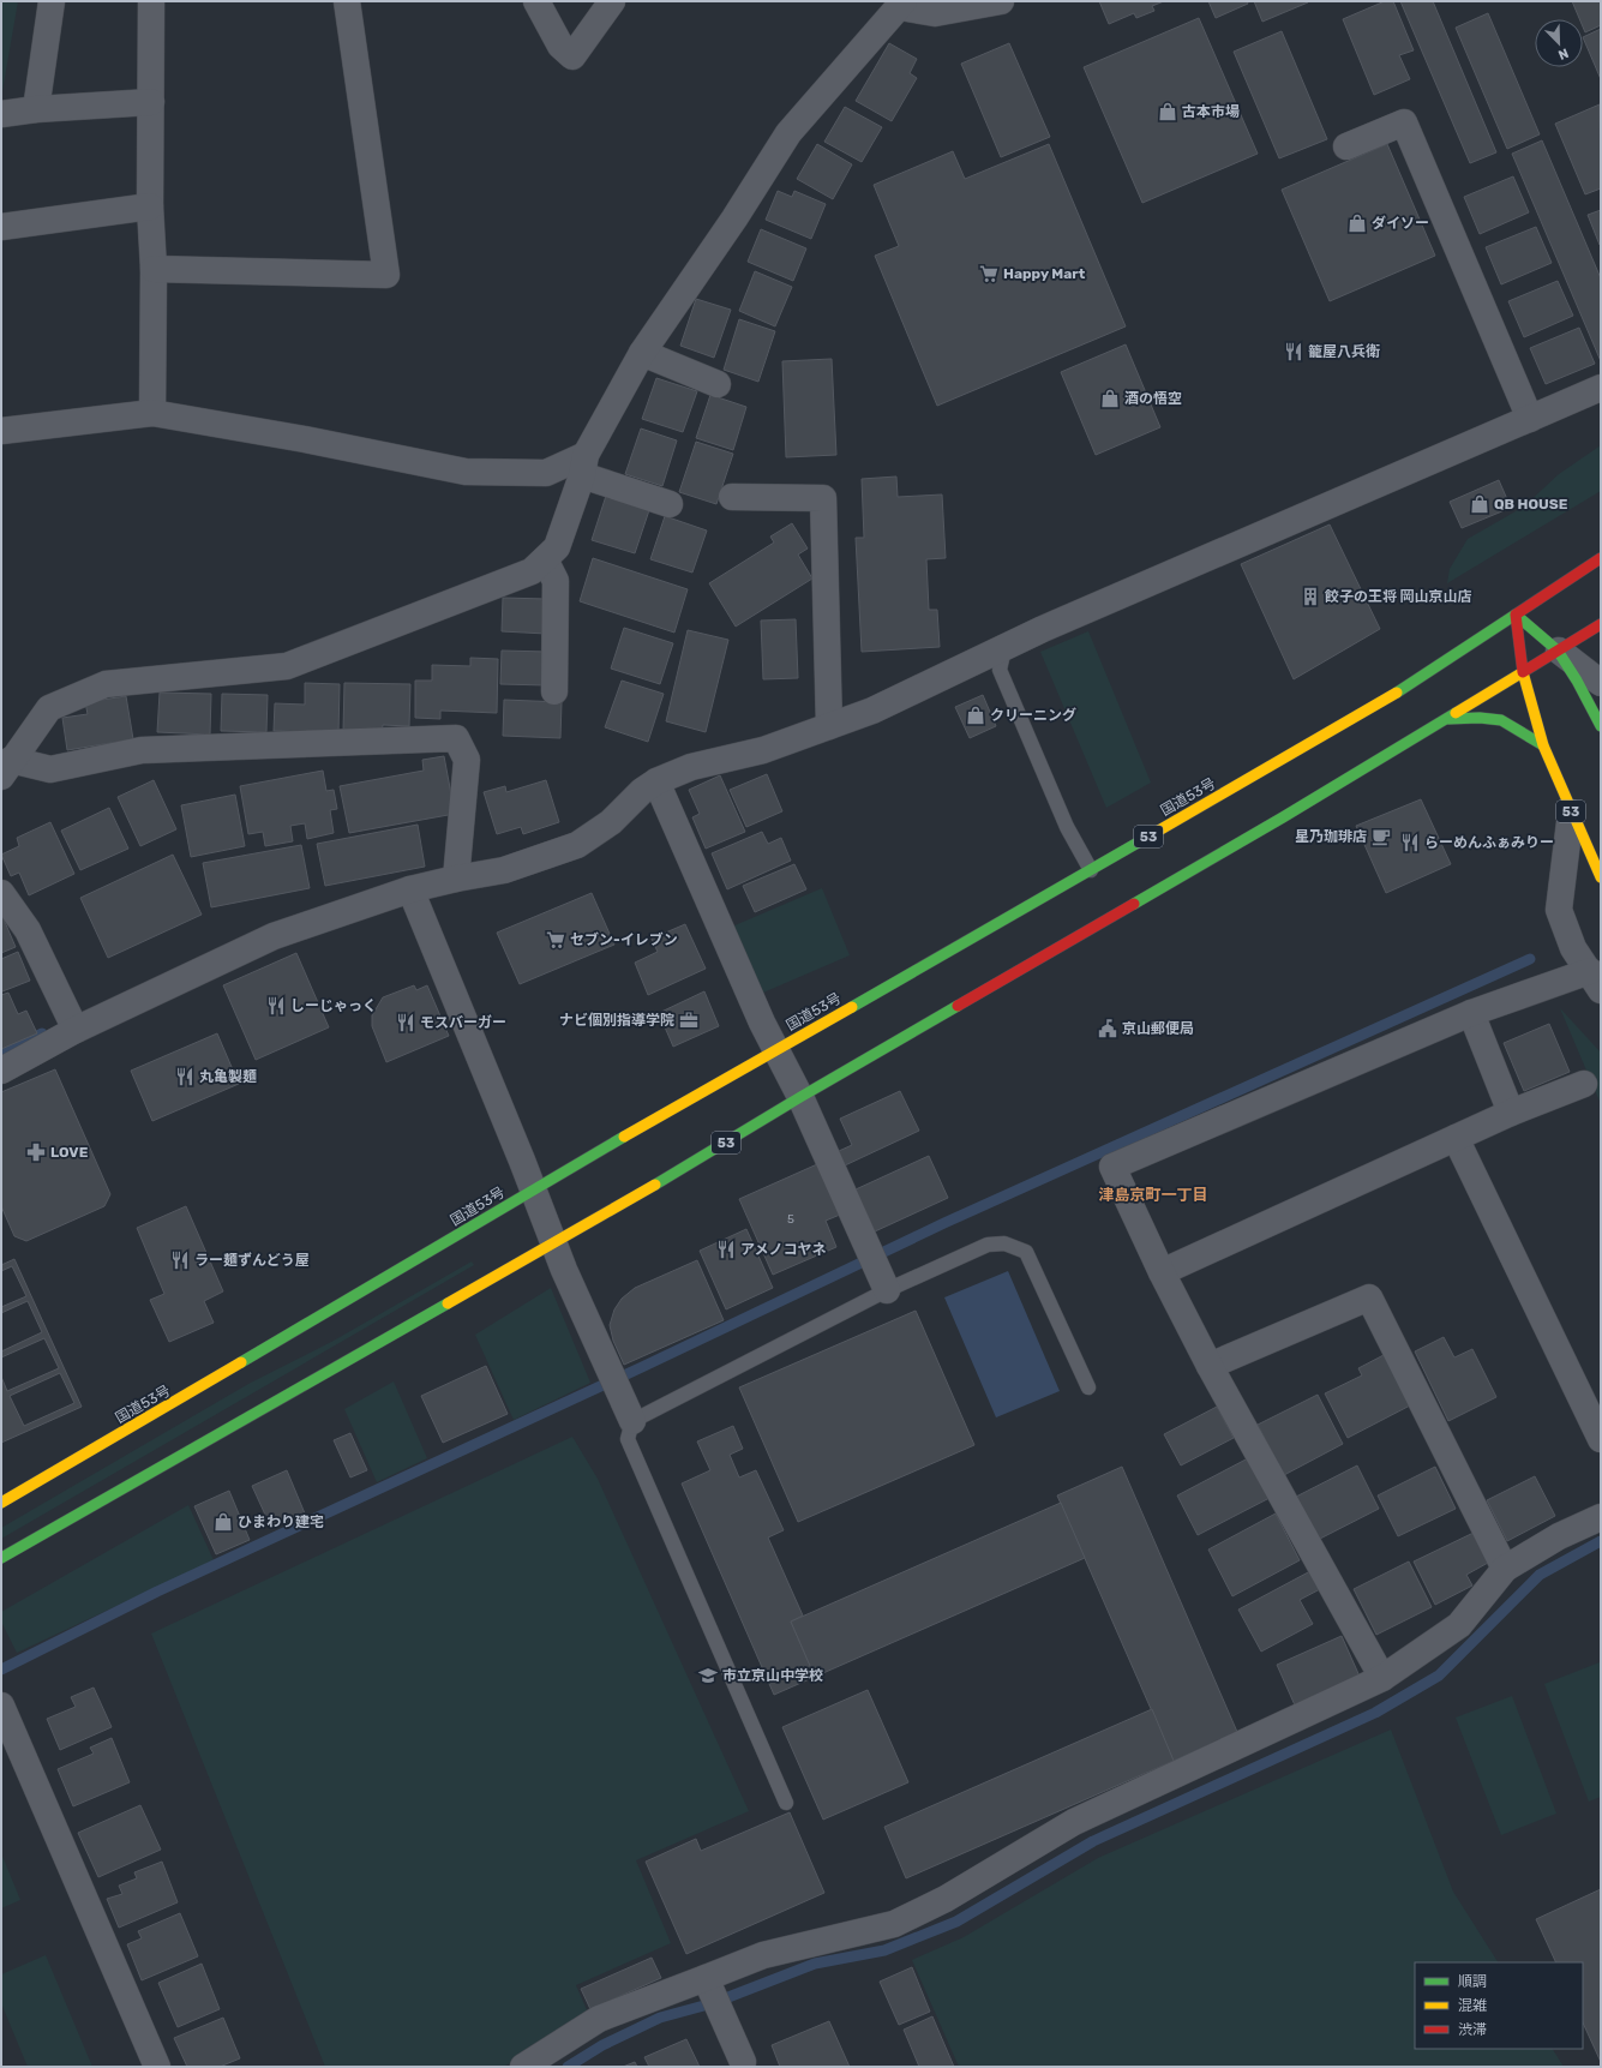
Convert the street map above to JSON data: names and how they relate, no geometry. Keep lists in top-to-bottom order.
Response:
{
  "streets": {
    "main road": ["国道53号", "53"]
  },
  "districts": ["津島京町一丁目"],
  "places": {
    "shop": [
      "古本市場",
      "ダイソー",
      "酒の悟空",
      "QB HOUSE",
      "クリーニング",
      "ひまわり建宅"
    ],
    "supermarket": ["Happy Mart", "セブン-イレブン"],
    "restaurant": [
      "籠屋八兵衛",
      "らーめんふぁみりー",
      "しーじゃっく",
      "モスバーガー",
      "丸亀製麺",
      "アメノコヤネ",
      "ラー麺ずんどう屋"
    ],
    "building": ["餃子の王将 岡山京山店"],
    "cafe": ["星乃珈琲店"],
    "office": ["ナビ個別指導学院"],
    "public building": ["京山郵便局"],
    "pharmacy": ["LOVE"],
    "school or university": ["市立京山中学校"]
  },
  "house_numbers": ["5"],
  "legend": ["順調", "混雑", "渋滞"],
  "north": "bottom right"
}
